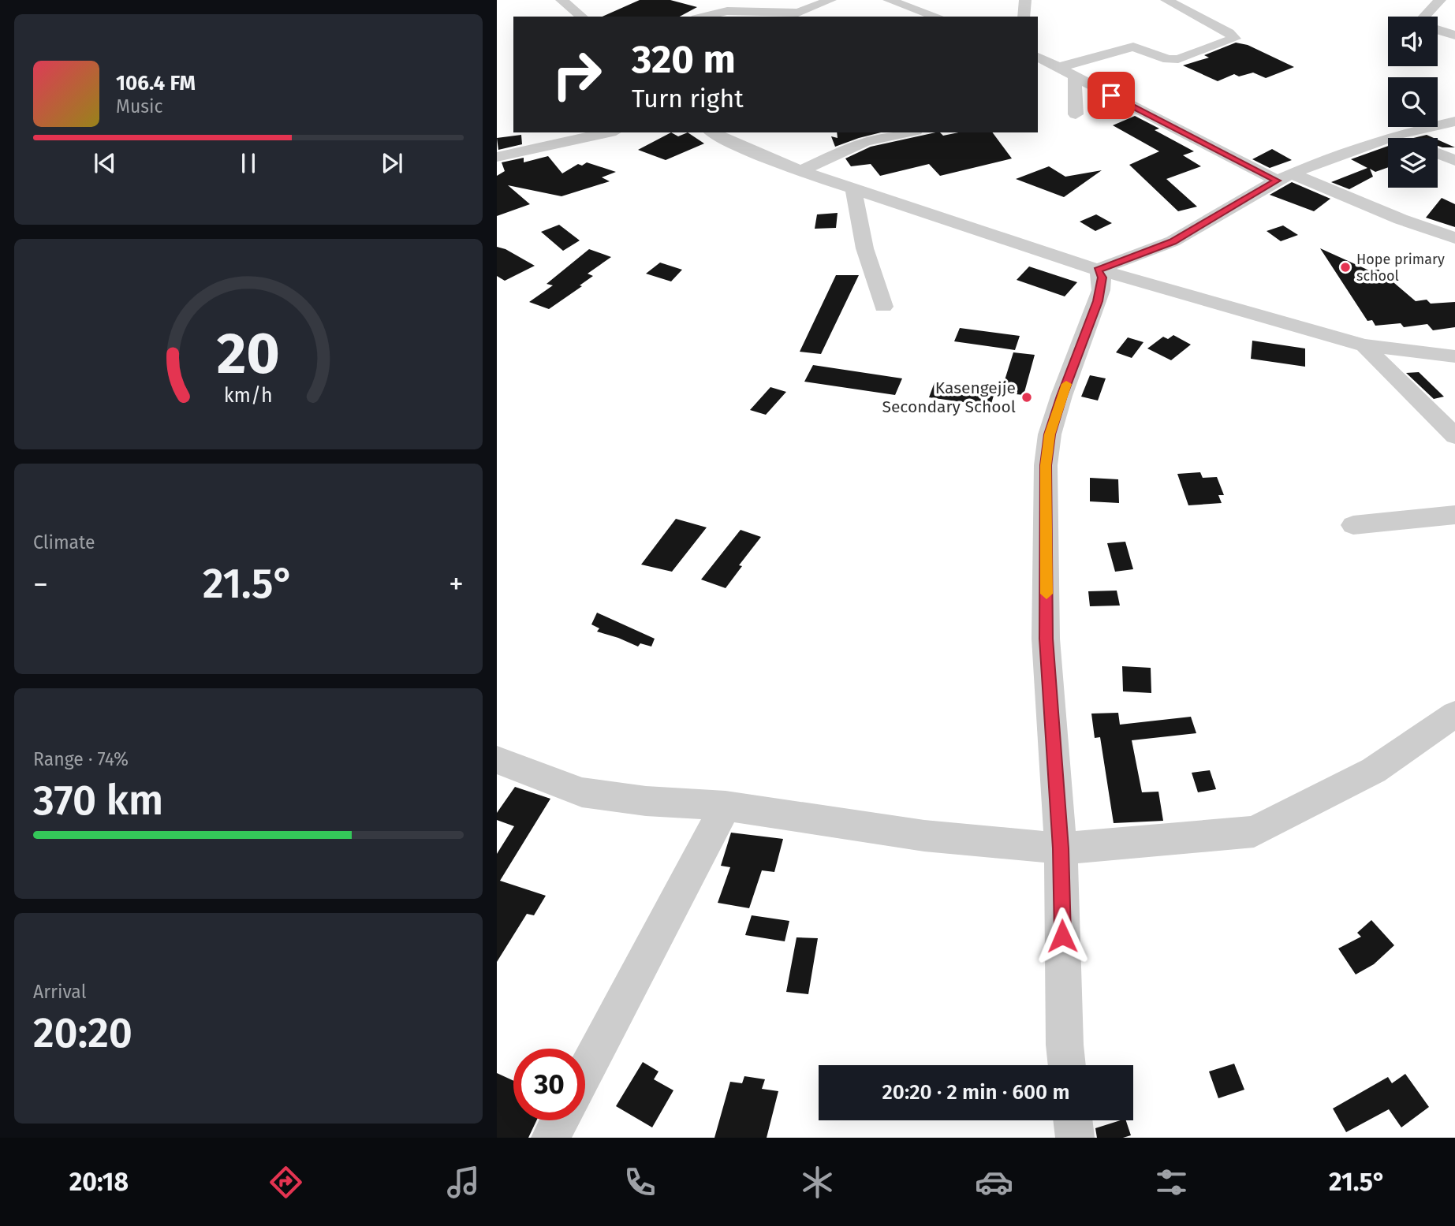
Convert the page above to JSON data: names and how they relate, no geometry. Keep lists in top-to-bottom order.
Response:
{
  "places": ["Hope primary school", "Kasengejje Secondary School"],
  "page": {
    "turn": ["320 m", "Turn right"],
    "song": ["106.4 FM", "Music"],
    "tile": [
      "Climate",
      ["Range · 74%", "370 km"],
      ["Arrival", "20:20"]
    ],
    "heat": ["−", "21.5°", "+"],
    "limit": "30",
    "trip": "20:20 · 2 min · 600 m",
    "tabs": ["20:18", "21.5°"],
    "gauge": ["20", "km/h"]
  }
}
